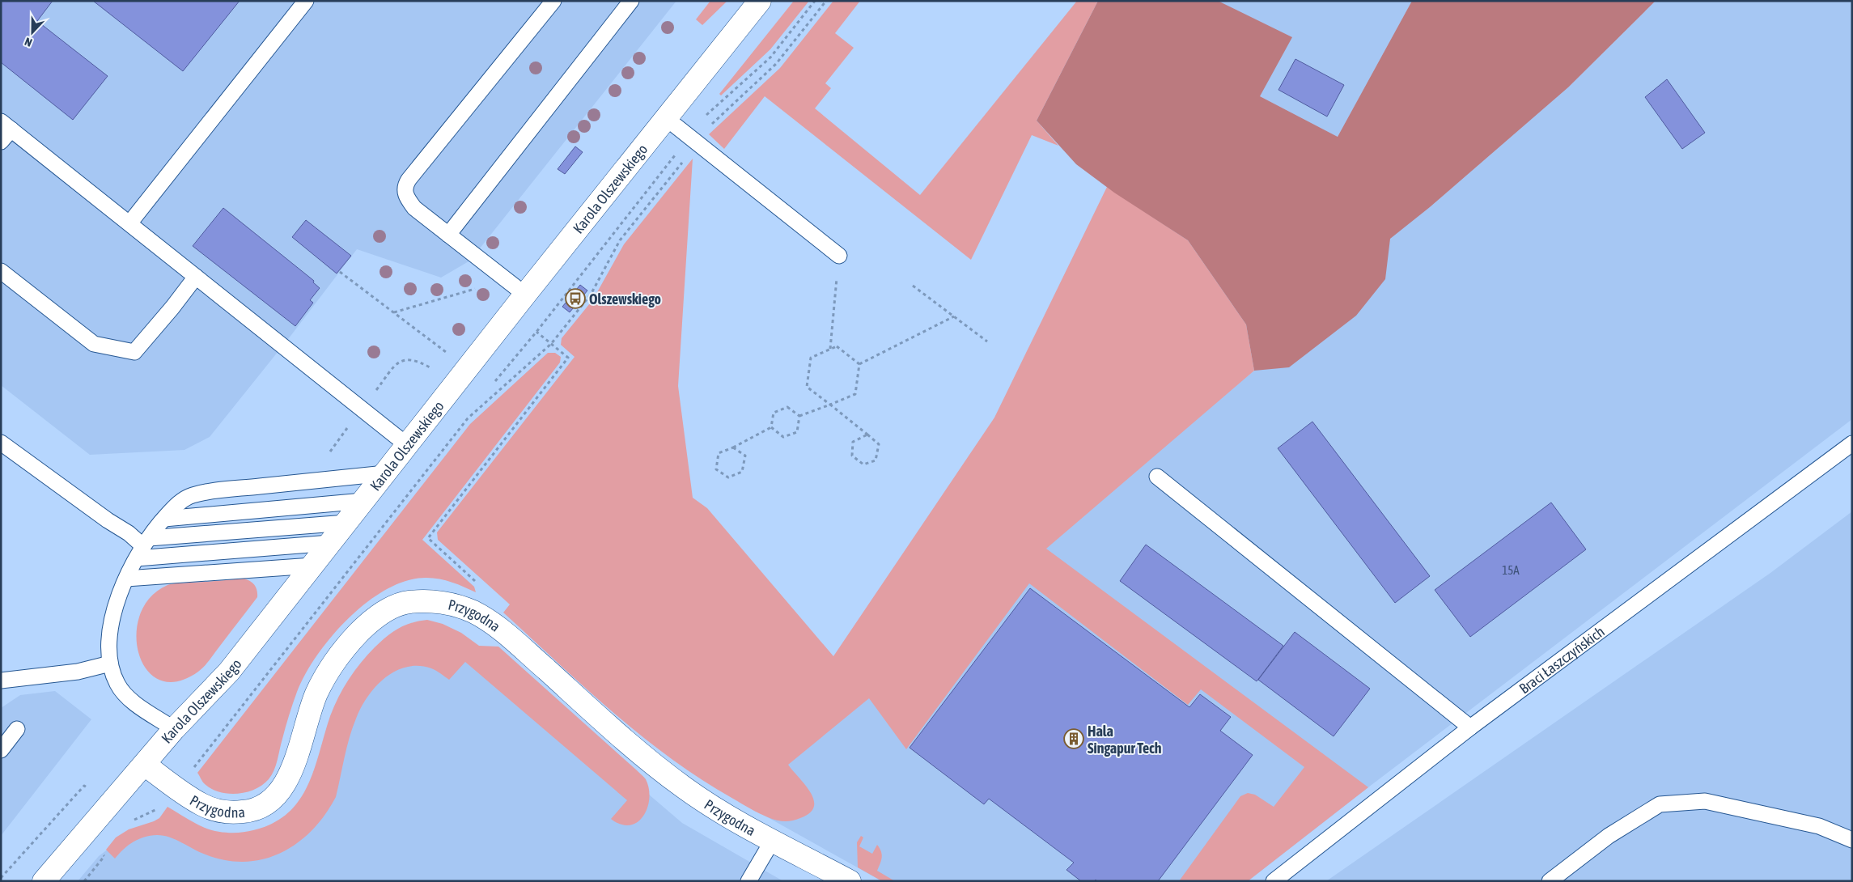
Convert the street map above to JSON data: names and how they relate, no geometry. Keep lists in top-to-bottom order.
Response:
{
  "streets": {
    "street": ["Karola Olszewskiego", "Przygodna"],
    "lane": ["Braci Łaszczyńskich"]
  },
  "crossings": [
    ["Karola Olszewskiego", "Przygodna"]
  ],
  "places": {
    "bus stop": ["Olszewskiego"],
    "building": ["Hala Singapur Tech"]
  },
  "house_numbers": ["15A"],
  "north": "bottom"
}
